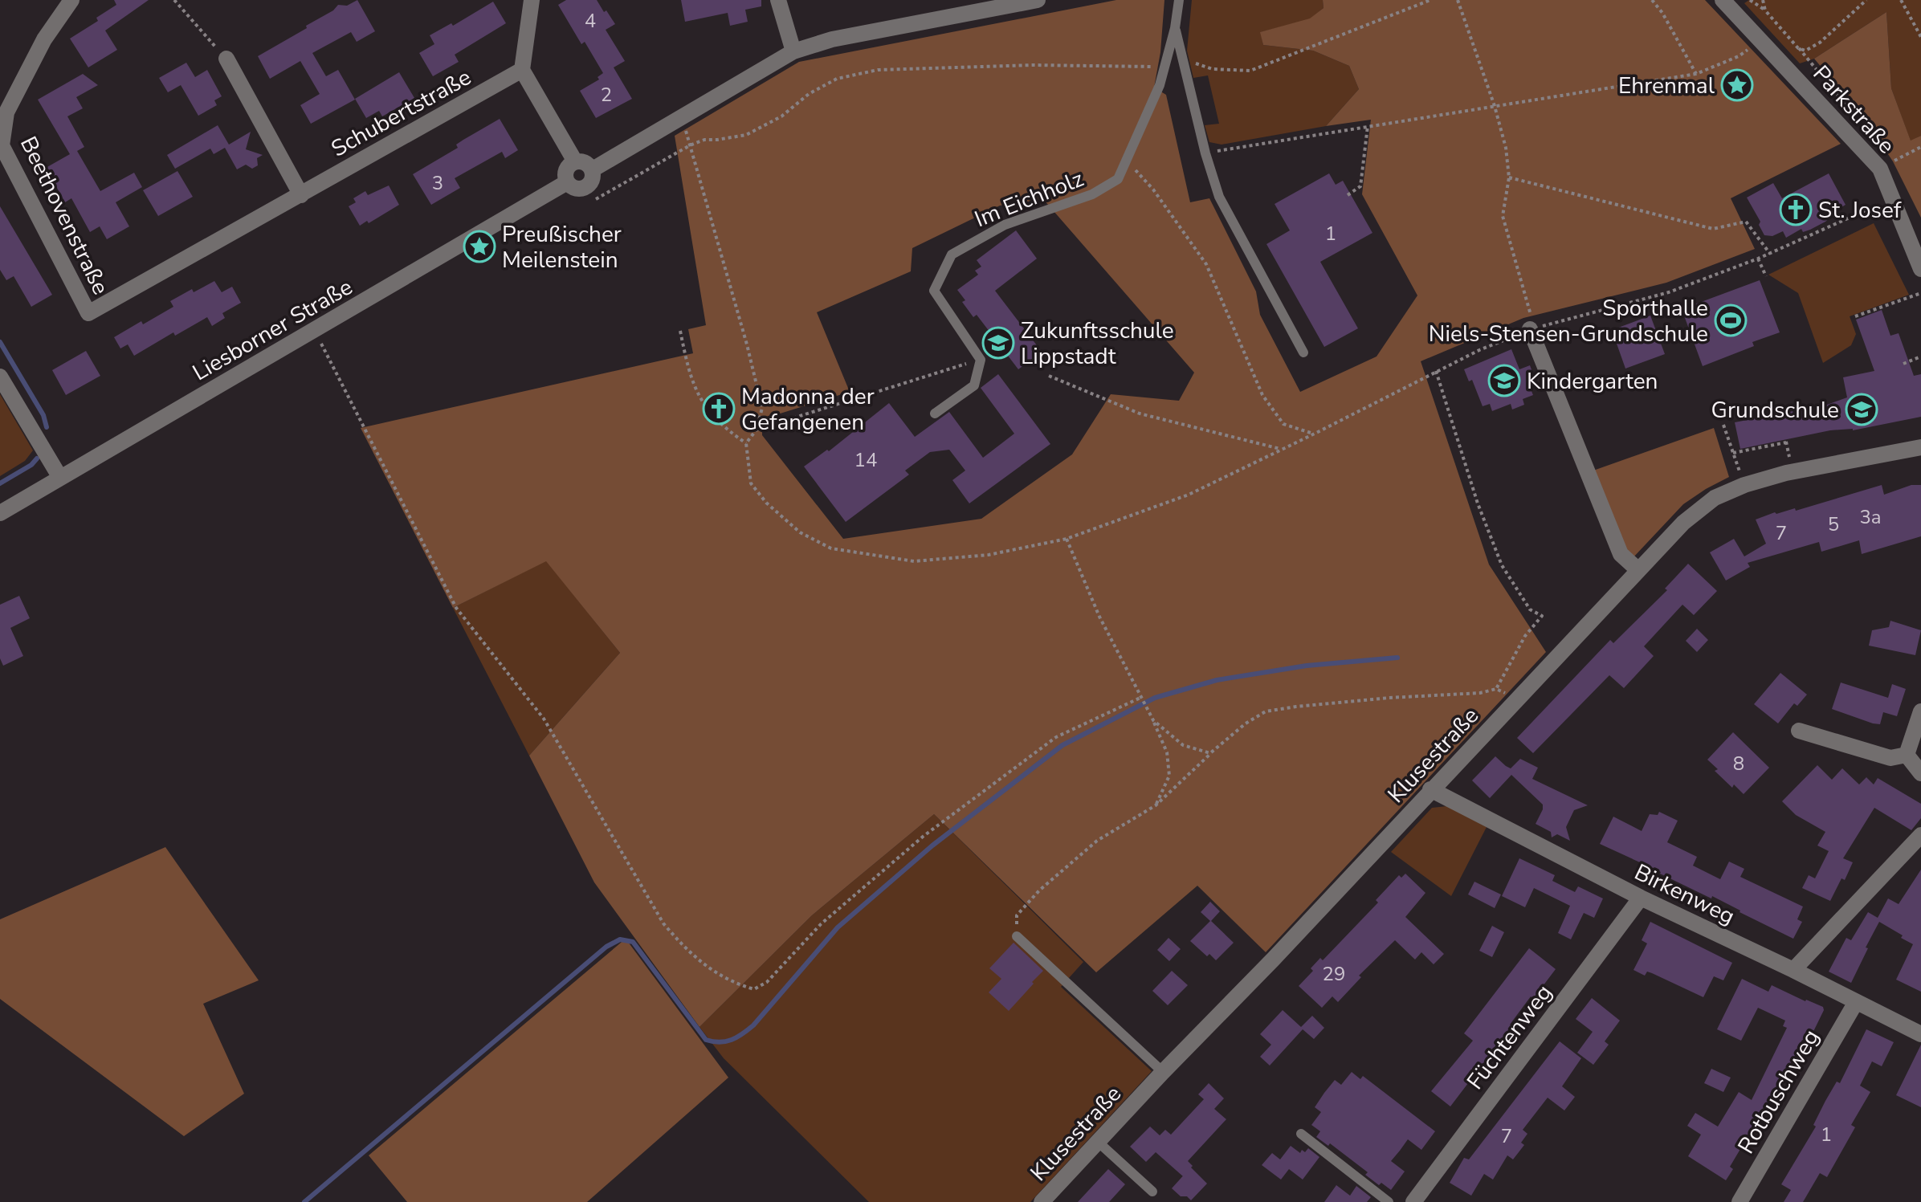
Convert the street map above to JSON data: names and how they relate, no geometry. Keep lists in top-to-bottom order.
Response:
{
  "streets": {
    "street": [
      "Parkstraße",
      "Schubertstraße",
      "Beethovenstraße",
      "Liesborner Straße",
      "Klusestraße",
      "Birkenweg",
      "Füchtenweg",
      "Rotbuschweg"
    ],
    "lane": ["Im Eichholz"]
  },
  "crossings": [
    ["Schubertstraße", "Beethovenstraße"],
    ["Klusestraße", "Birkenweg"],
    ["Birkenweg", "Füchtenweg"],
    ["Birkenweg", "Rotbuschweg"]
  ],
  "places": {
    "place": ["Ehrenmal", "Preußischer Meilenstein"],
    "church": ["St. Josef", "Madonna der Gefangenen"],
    "sports": ["Sporthalle Niels-Stensen-Grundschule"],
    "school or university": ["Zukunftsschule Lippstadt", "Kindergarten", "Grundschule"]
  },
  "house_numbers": [
    "4",
    "2",
    "3",
    "1",
    "14",
    "3a",
    "5",
    "7",
    "8",
    "29",
    "1",
    "7"
  ]
}
